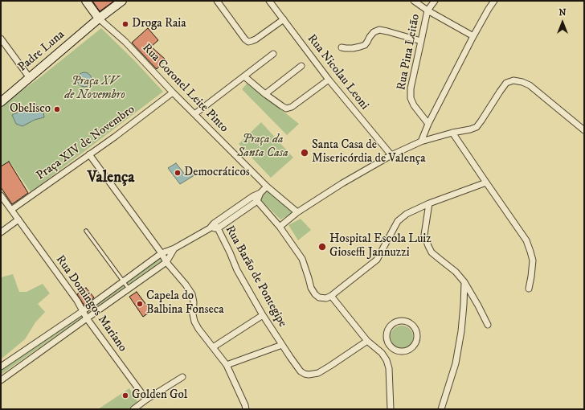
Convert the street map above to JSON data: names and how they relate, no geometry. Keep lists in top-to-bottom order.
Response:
{
  "streets": {
    "street": [
      "Padre Luna",
      "Rua Pina Leitão",
      "Rua Nicolau Leoni",
      "Rua Coronel Leite Pinto",
      "Praça XIV de Novembro",
      "Rua Barão de Pontegipe",
      "Rua Domingos Mariano"
    ]
  },
  "crossings": [
    ["Padre Luna", "Rua Coronel Leite Pinto"],
    ["Rua Coronel Leite Pinto", "Praça XIV de Novembro"],
    ["Praça XIV de Novembro", "Rua Domingos Mariano"]
  ],
  "districts": ["Valença"],
  "parks": ["Praça XV de Novembro", "Praça da Santa Casa"],
  "places": [
    "Droga Raia",
    "Obelisco",
    "Santa Casa de Misericórdia de Valença",
    "Democráticos",
    "Hospital Escola Luiz Gioseffi Jannuzzi",
    "Capela do Balbina Fonseca",
    "Golden Gol"
  ],
  "north": "top"
}
